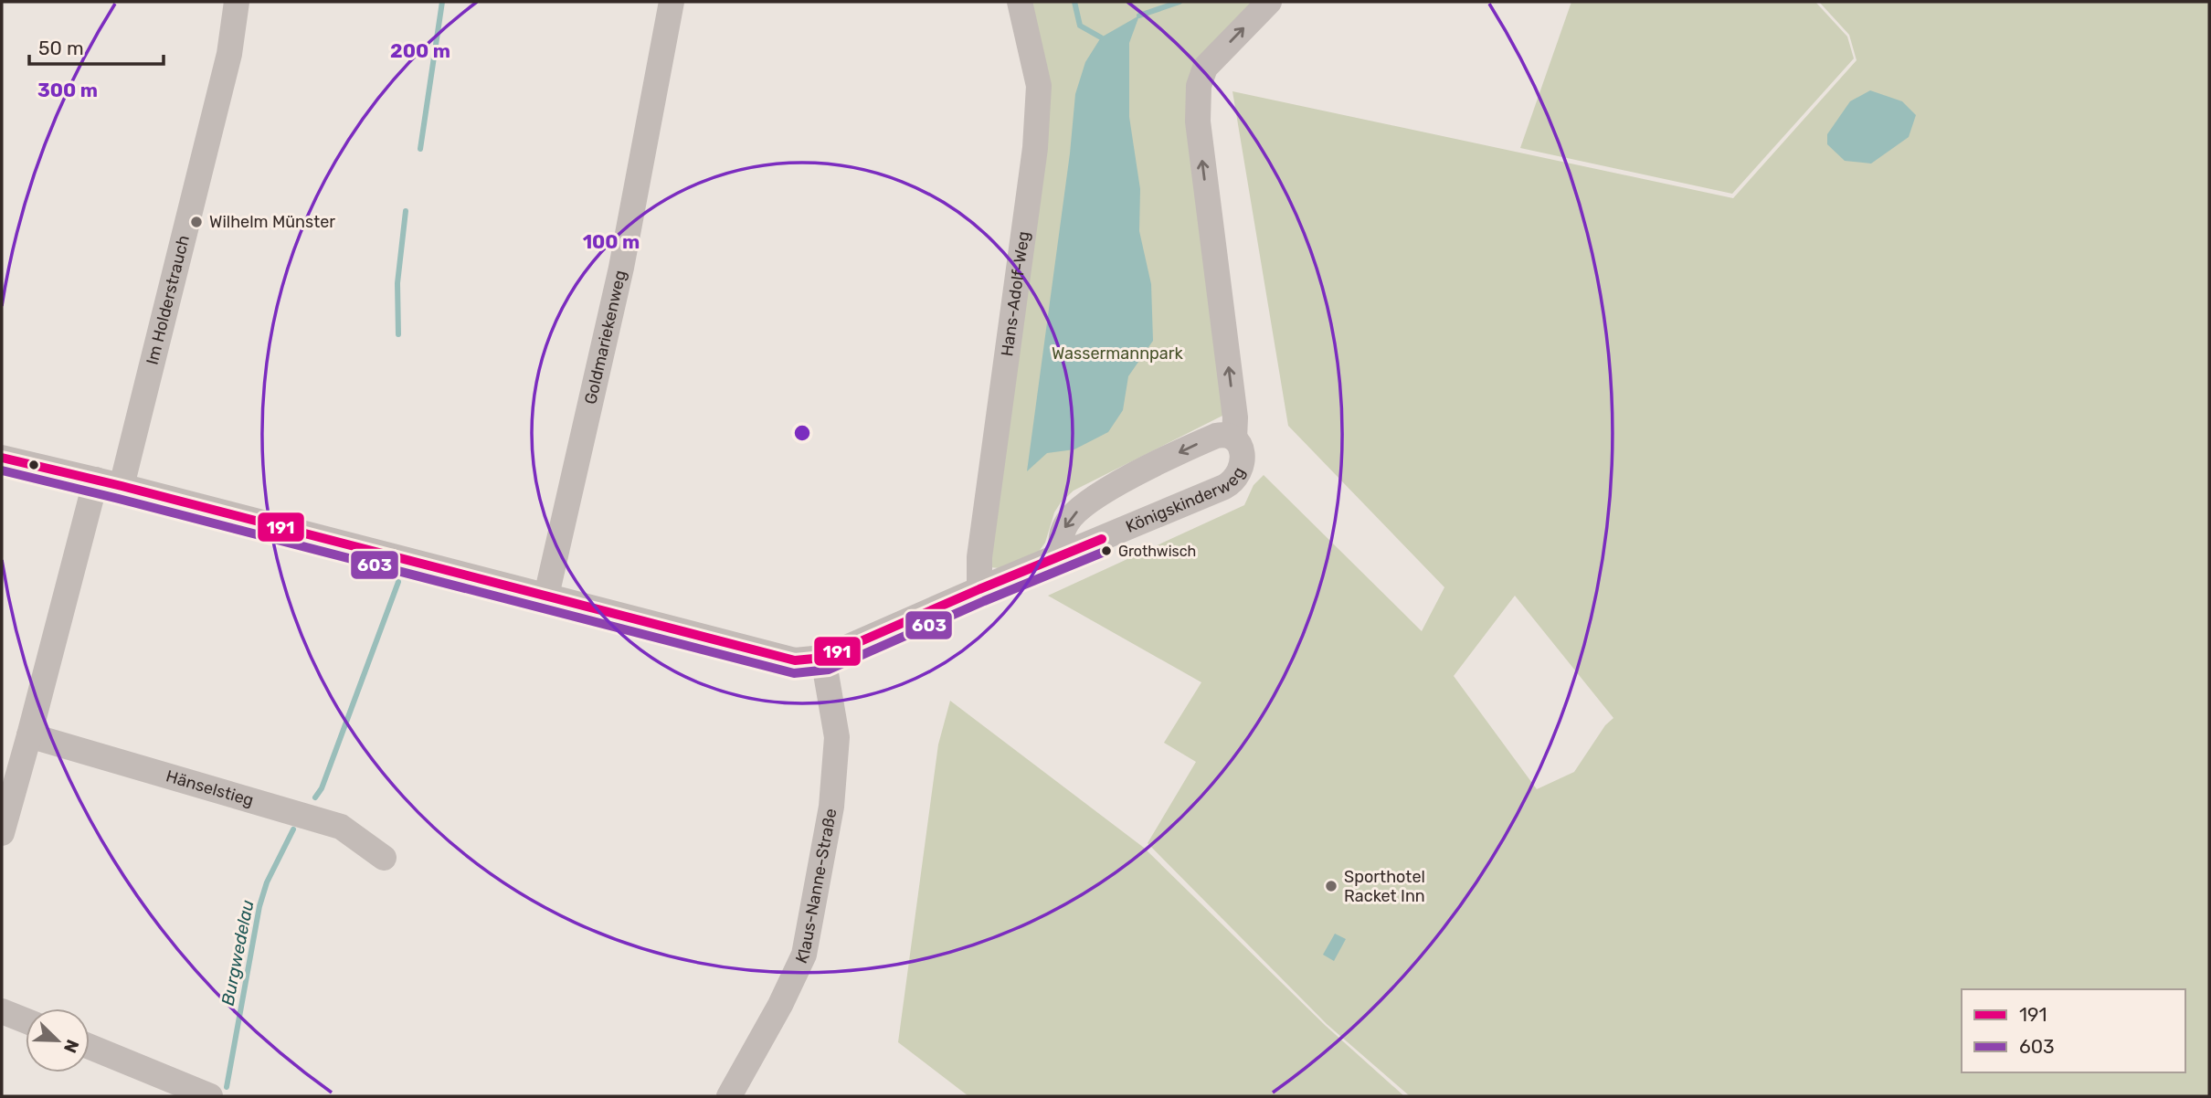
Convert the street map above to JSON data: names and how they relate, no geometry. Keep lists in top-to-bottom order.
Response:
{
  "streets": {
    "street": [
      "Hans-Adolf-Weg",
      "Im Holderstrauch",
      "Goldmariekenweg",
      "Königskinderweg",
      "Hänselstieg",
      "Klaus-Nanne-Straße"
    ]
  },
  "crossings": [
    ["Hans-Adolf-Weg", "Königskinderweg"],
    ["Im Holderstrauch", "Königskinderweg"],
    ["Goldmariekenweg", "Königskinderweg"],
    ["Königskinderweg", "Klaus-Nanne-Straße"]
  ],
  "water": ["Burgwedelau"],
  "parks": ["Wassermannpark"],
  "places": ["Wilhelm Münster", "Grothwisch", "Sporthotel Racket Inn"],
  "lines": ["transit line 191", "transit line 603"],
  "legend": ["191", "603"],
  "scale_bar": "50 m",
  "north": "bottom right",
  "rings": ["200 m", "300 m", "100 m"]
}
